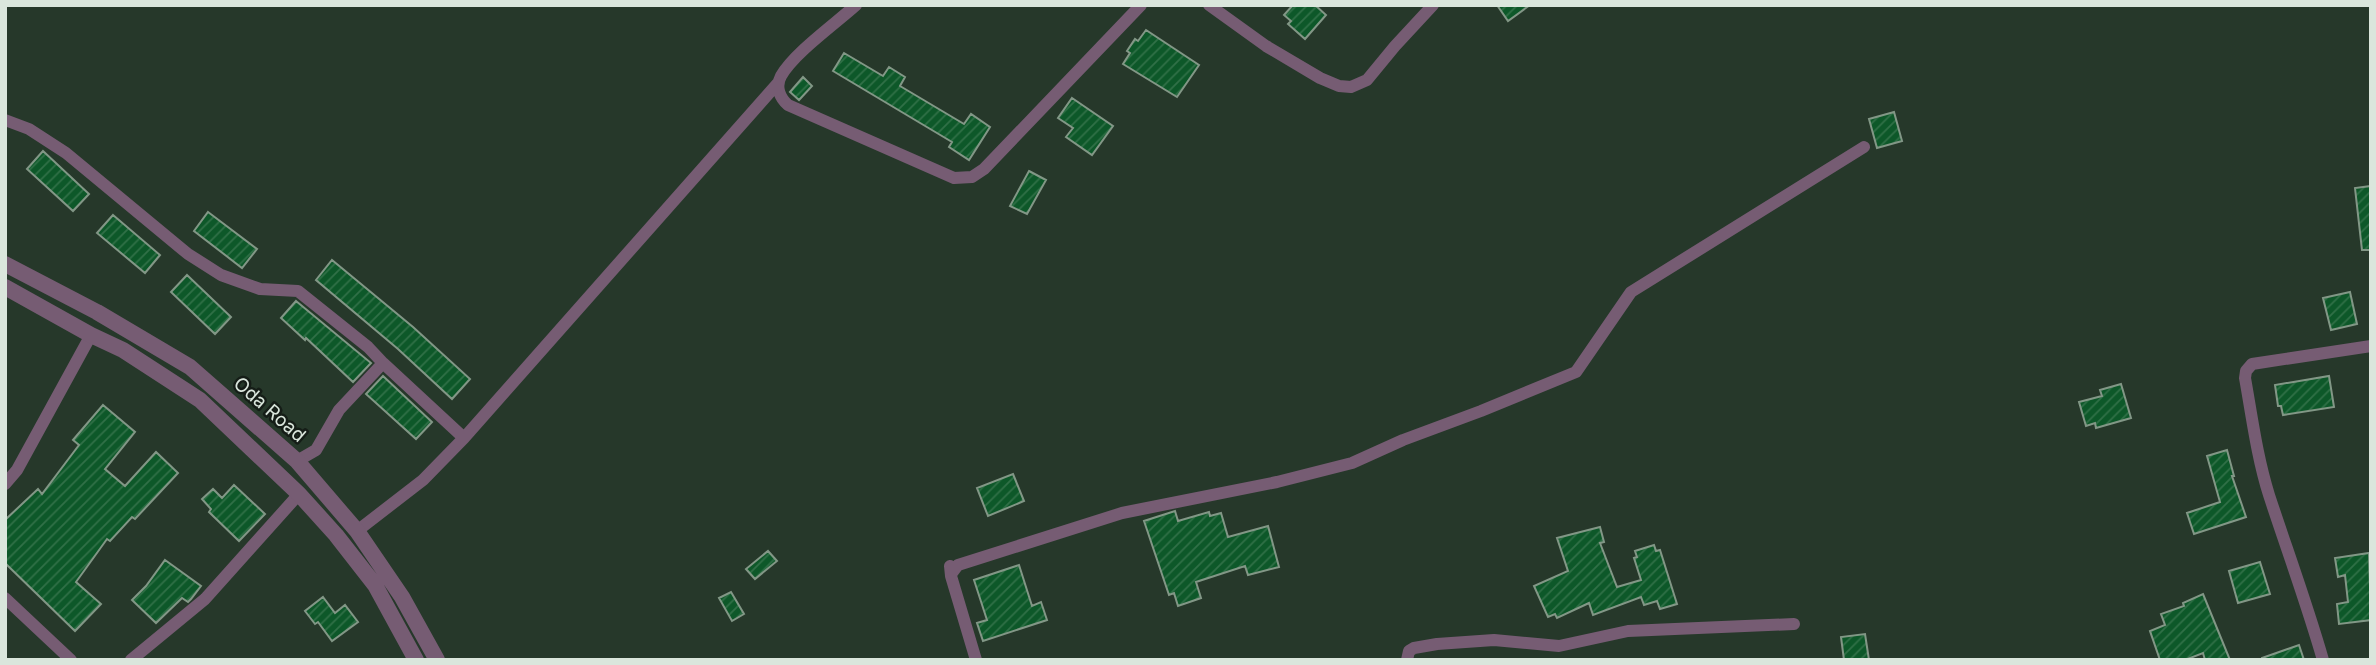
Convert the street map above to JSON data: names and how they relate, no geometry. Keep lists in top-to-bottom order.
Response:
{
  "streets": {
    "street": ["Oda Road"]
  }
}
